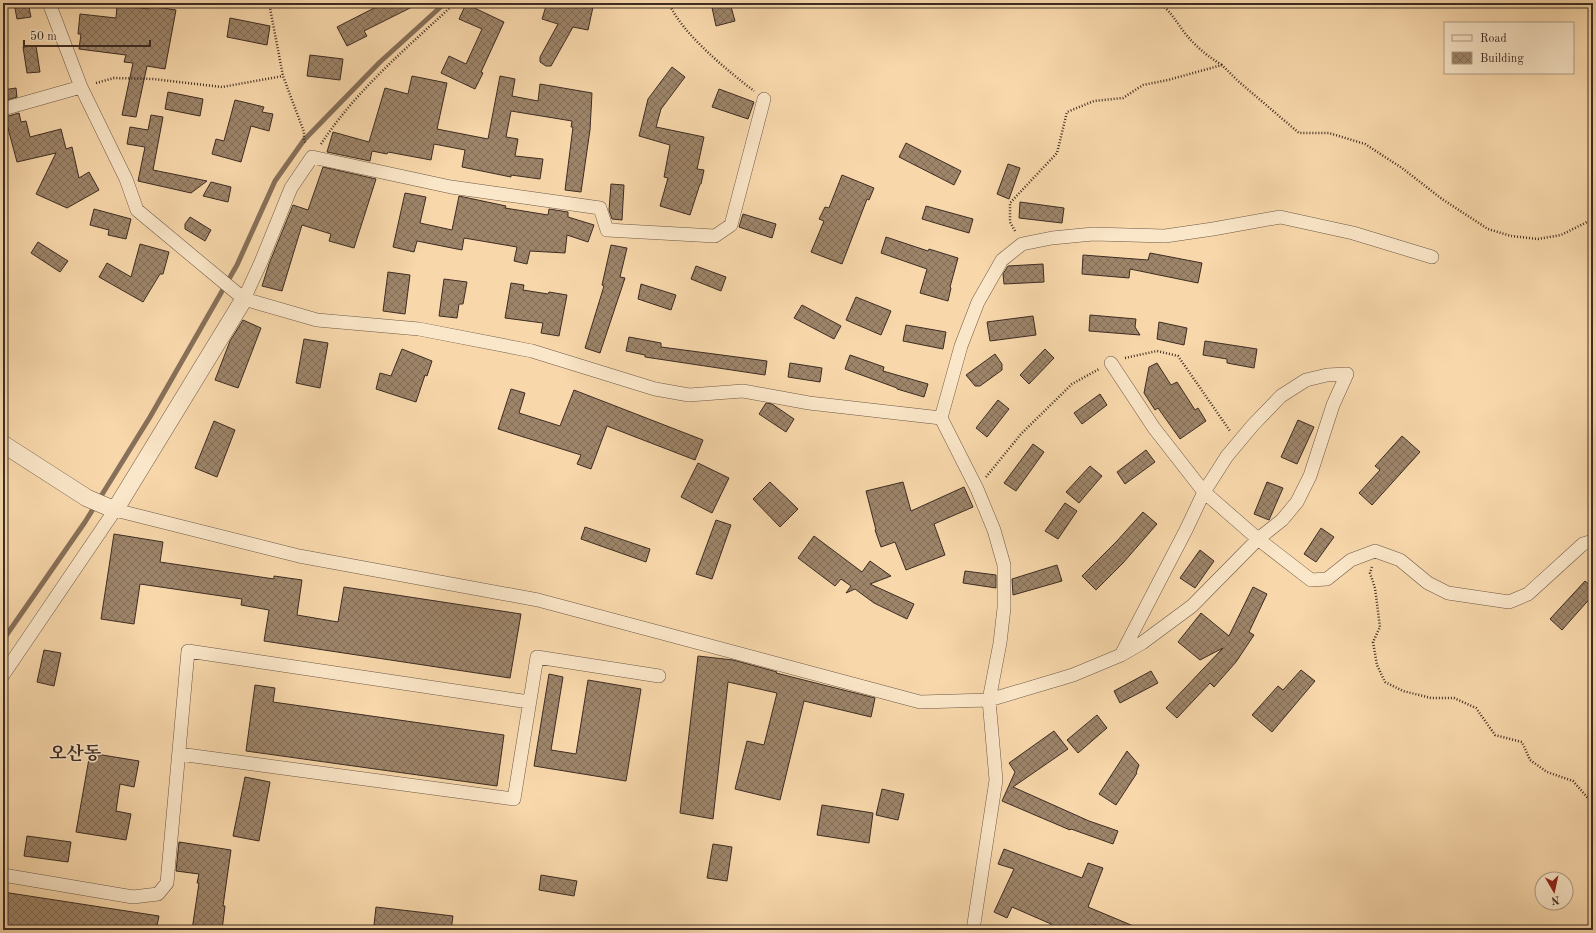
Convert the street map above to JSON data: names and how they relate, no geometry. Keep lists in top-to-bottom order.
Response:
{
  "districts": ["오산동"],
  "legend": ["Road", "Building"],
  "scale_bar": "50 m",
  "north": "bottom"
}
